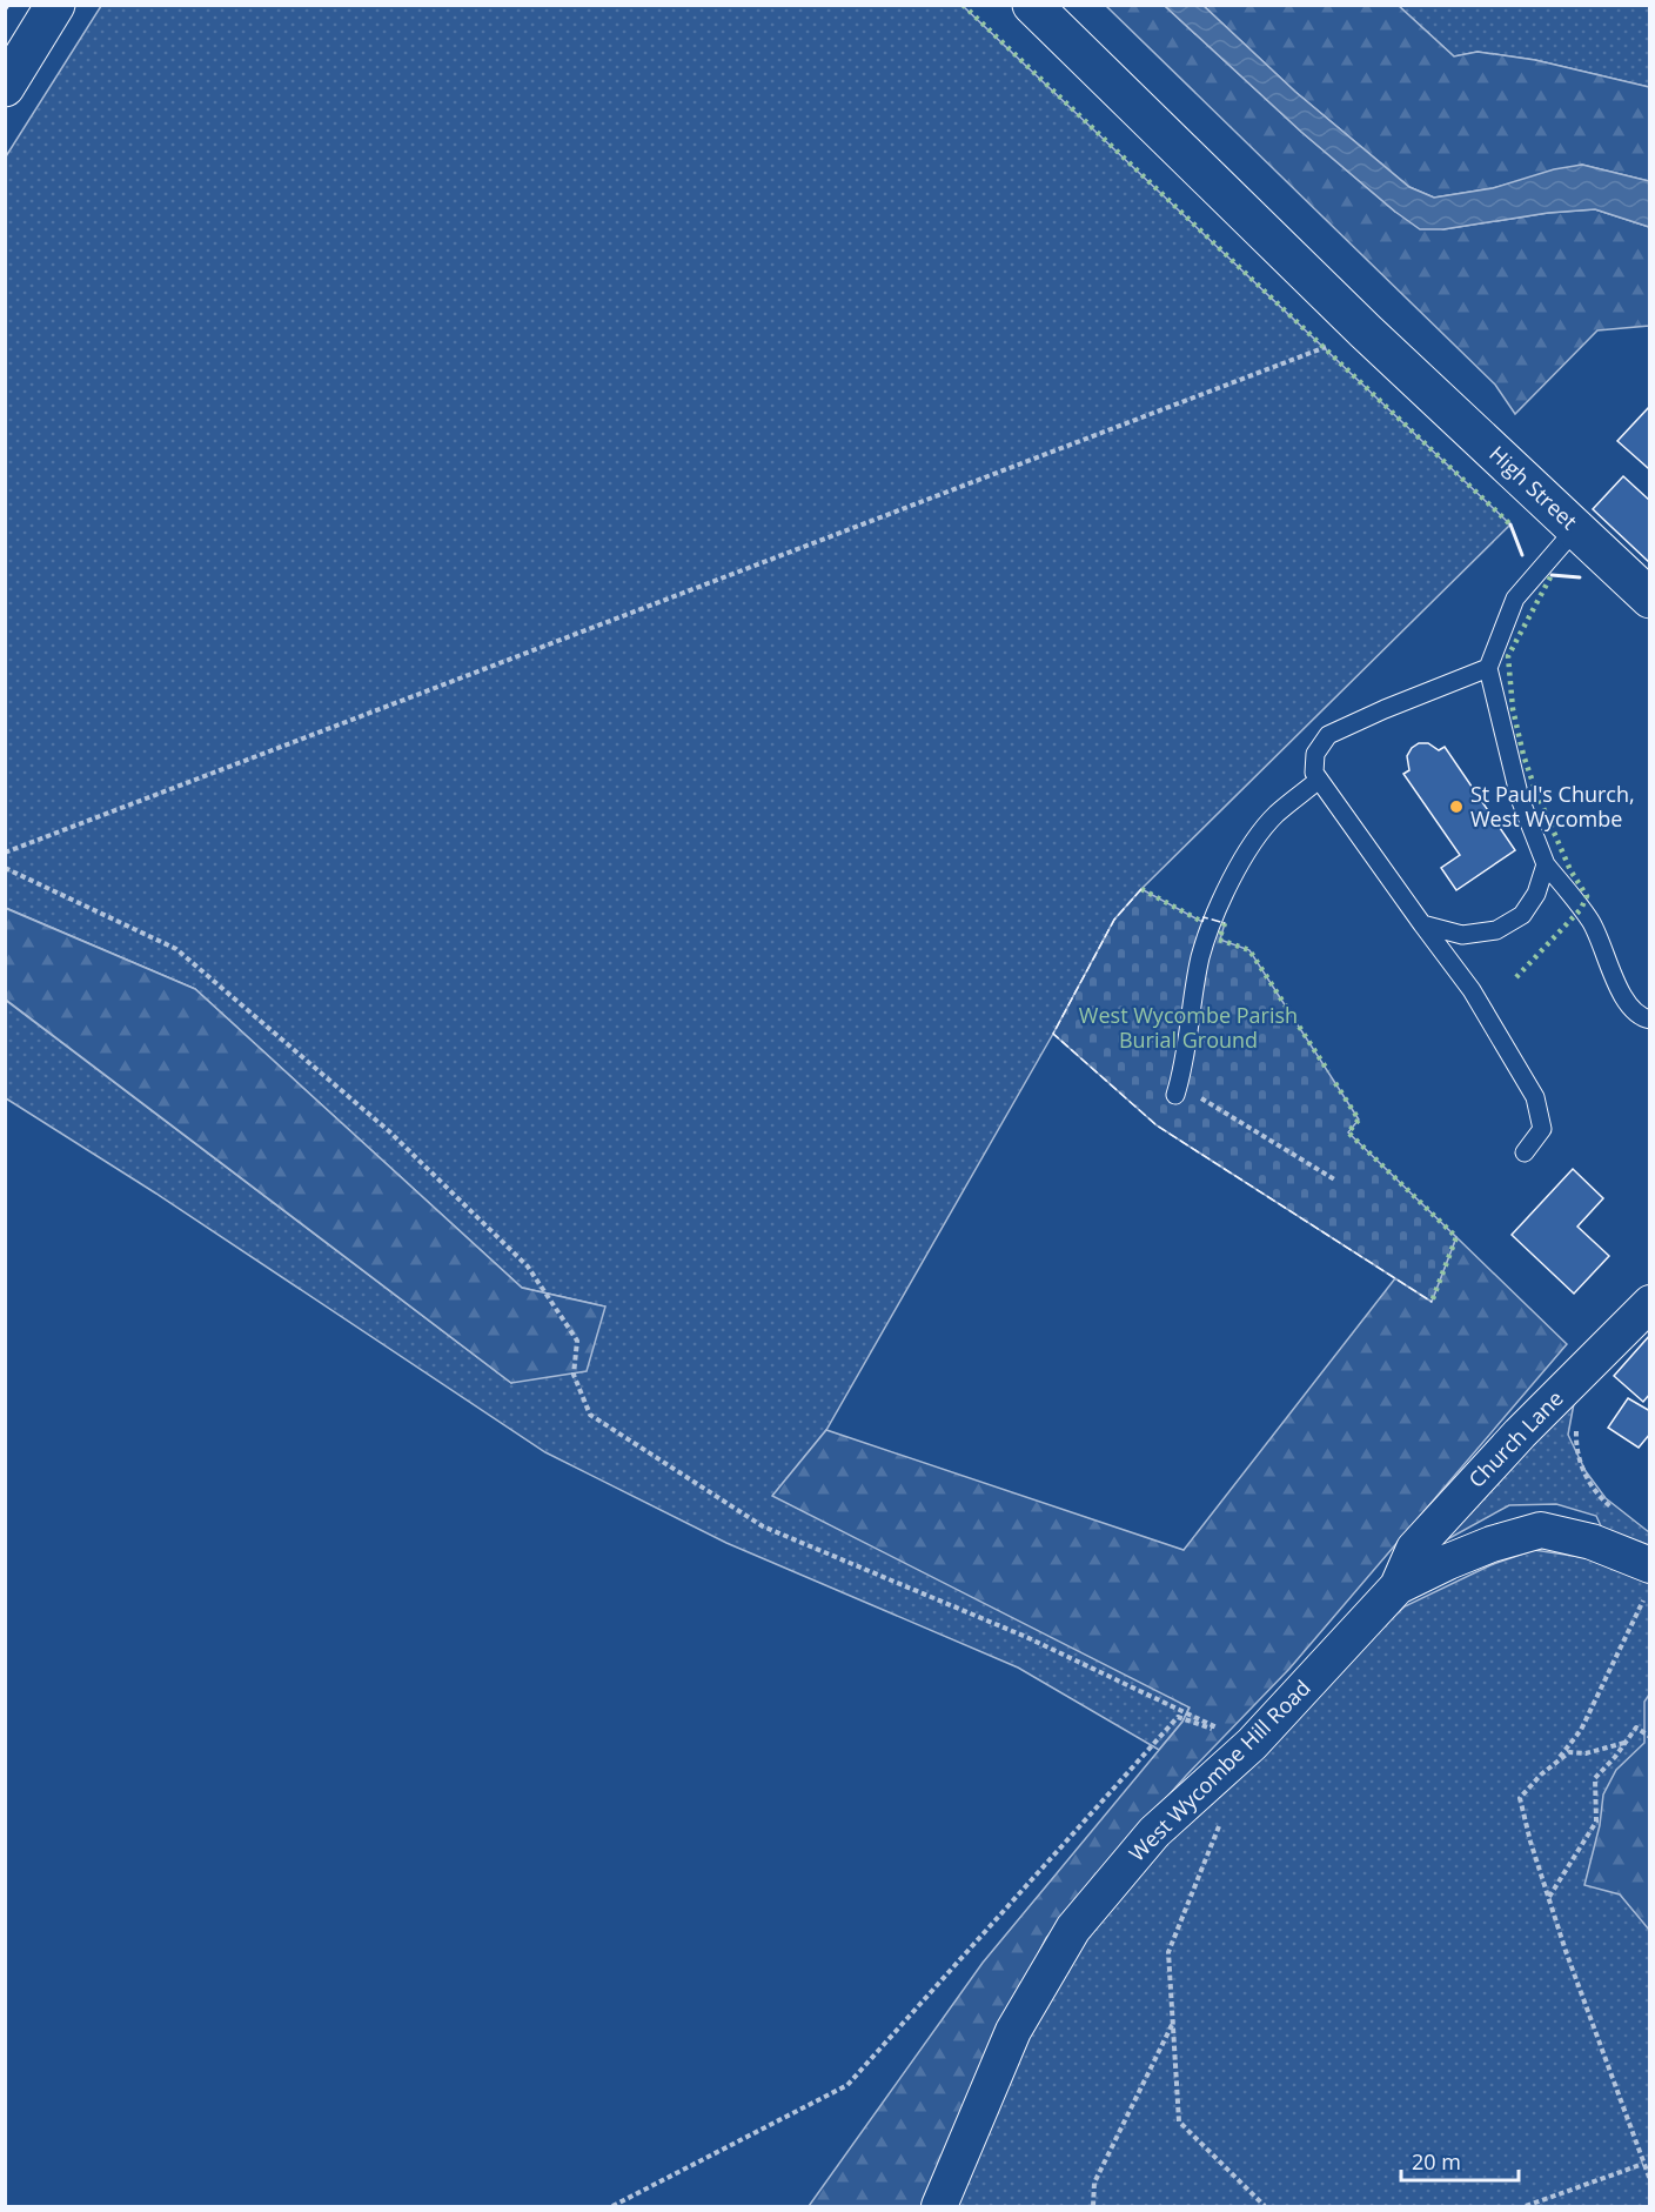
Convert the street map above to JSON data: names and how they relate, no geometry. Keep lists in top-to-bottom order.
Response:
{
  "streets": {
    "main road": ["High Street"],
    "street": ["Church Lane", "West Wycombe Hill Road"]
  },
  "crossings": [
    ["Church Lane", "West Wycombe Hill Road"]
  ],
  "parks": ["West Wycombe Parish Burial Ground"],
  "places": ["St Paul's Church, West Wycombe"],
  "scale_bar": "20 m"
}
